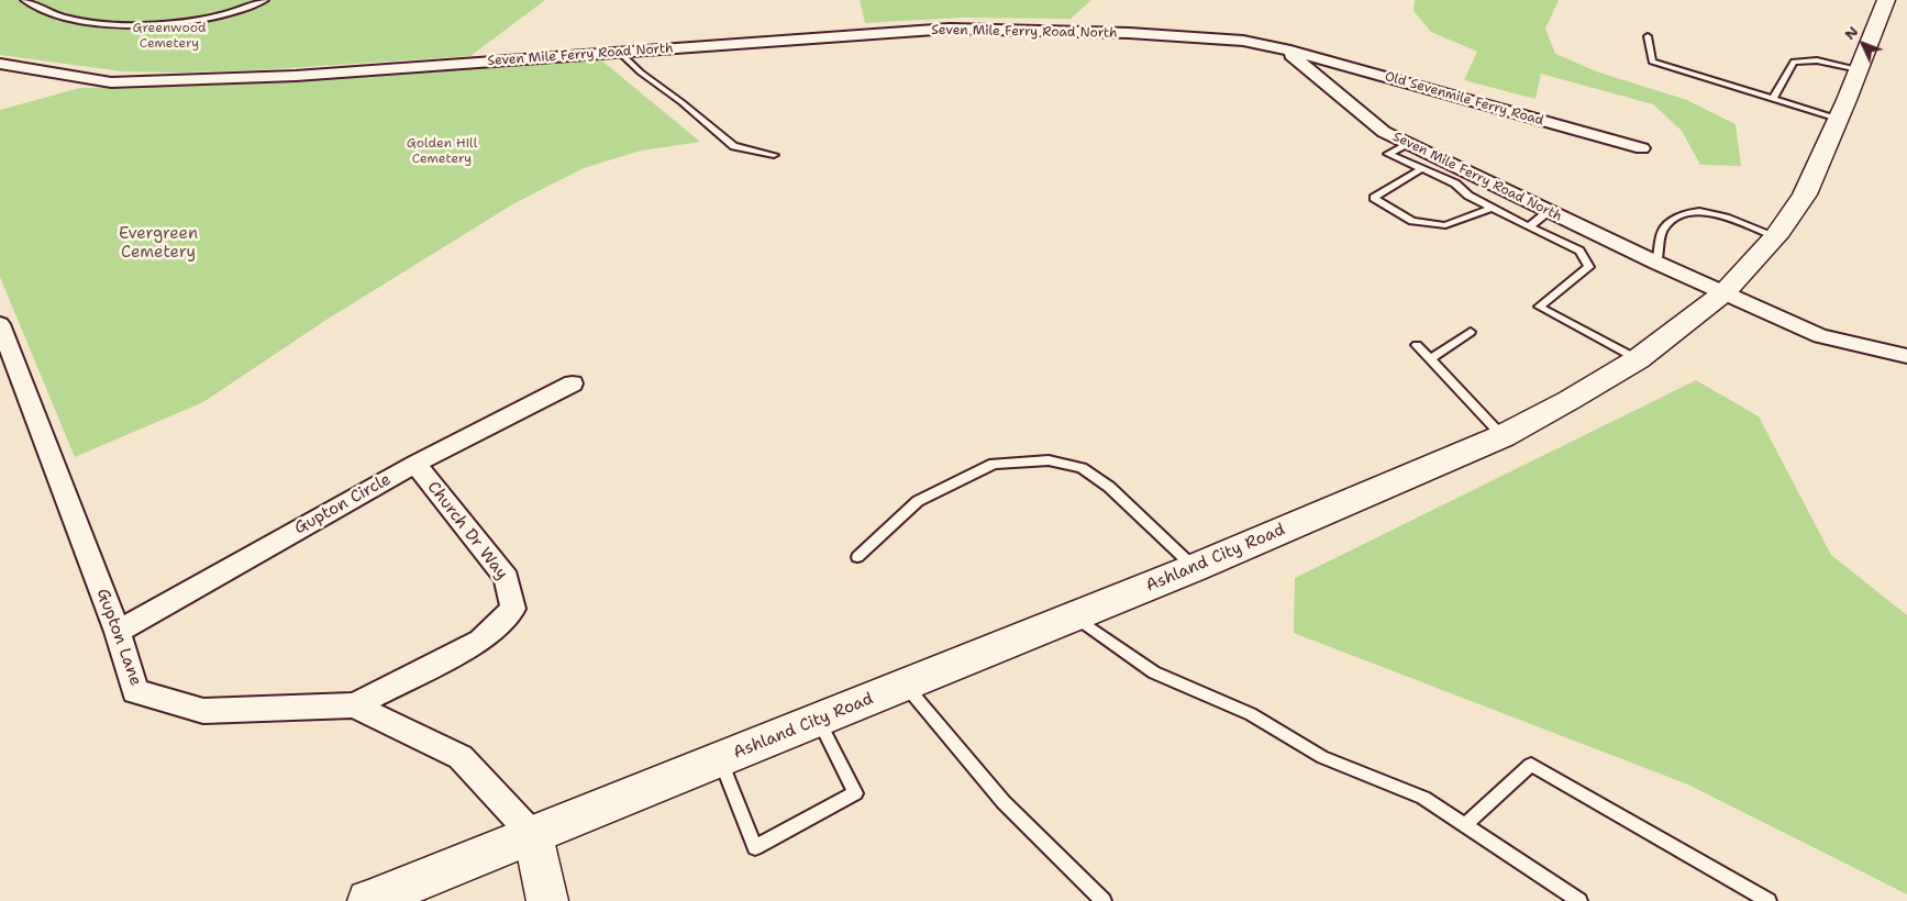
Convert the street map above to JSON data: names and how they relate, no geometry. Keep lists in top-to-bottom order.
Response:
{
  "streets": {
    "main road": ["Ashland City Road"],
    "street": [
      "Seven Mile Ferry Road North",
      "Old Sevenmile Ferry Road",
      "Gupton Circle",
      "Church Dr Way",
      "Gupton Lane"
    ]
  },
  "crossings": [
    ["Seven Mile Ferry Road North", "Old Sevenmile Ferry Road"],
    ["Seven Mile Ferry Road North", "Ashland City Road"],
    ["Gupton Circle", "Church Dr Way"],
    ["Gupton Circle", "Gupton Lane"],
    ["Church Dr Way", "Gupton Lane"],
    ["Ashland City Road", "Gupton Lane"]
  ],
  "parks": ["Greenwood Cemetery", "Golden Hill Cemetery", "Evergreen Cemetery"],
  "north": "top left"
}
